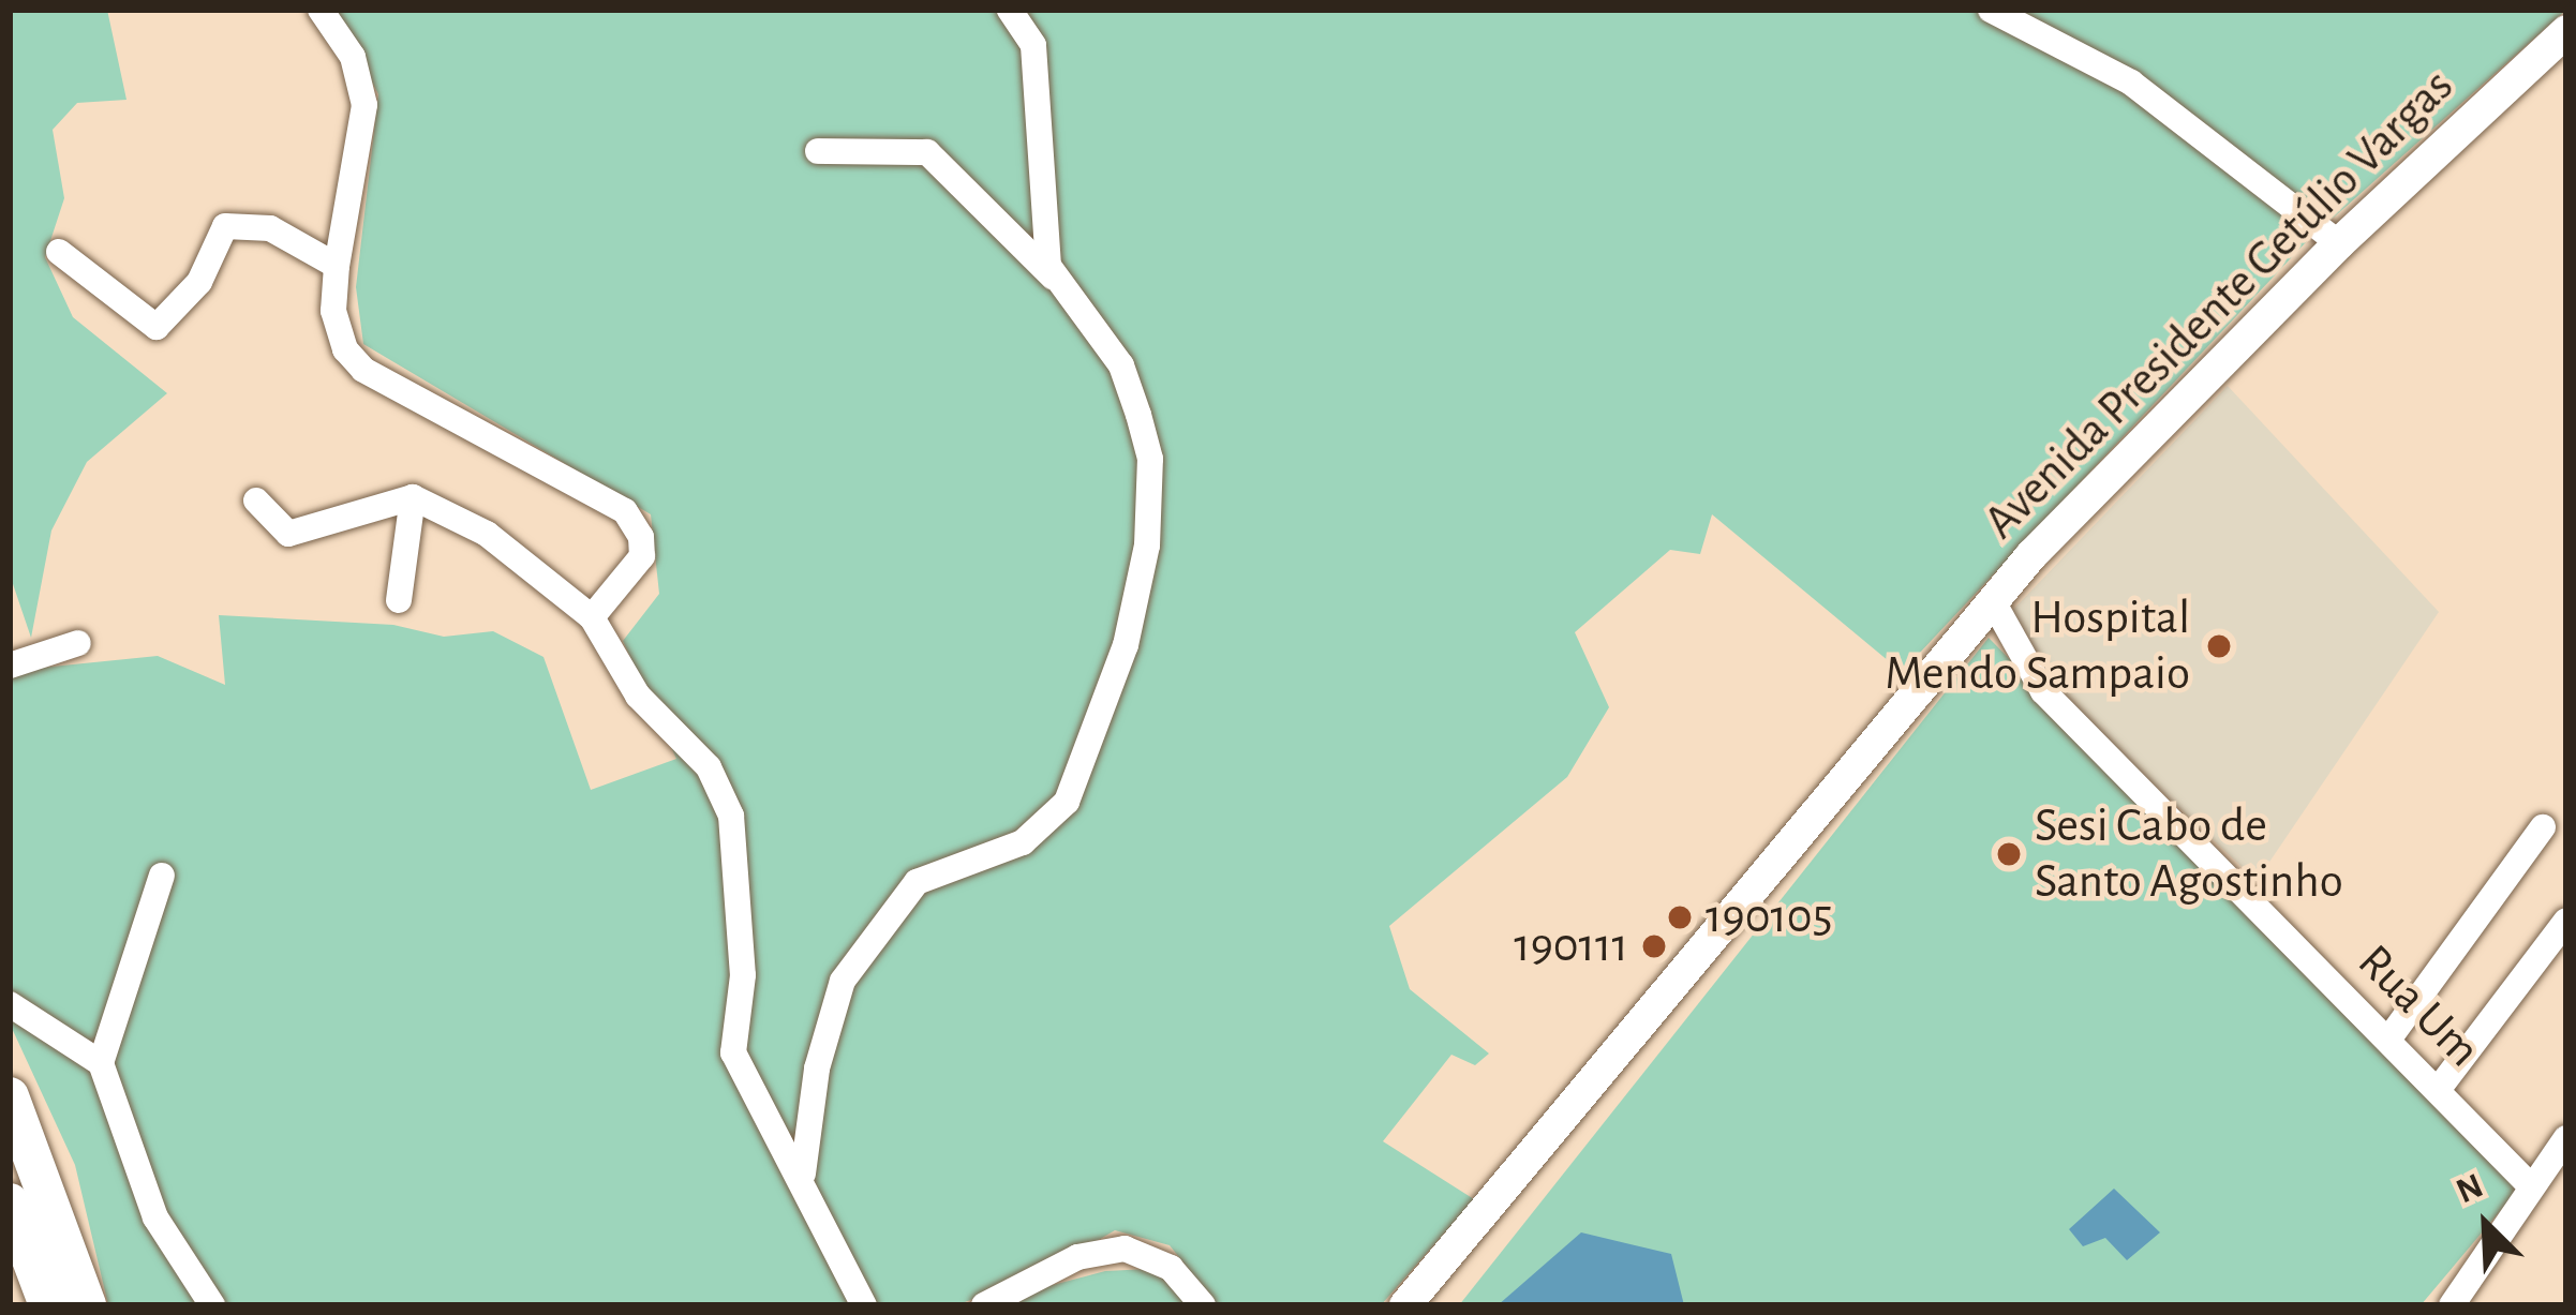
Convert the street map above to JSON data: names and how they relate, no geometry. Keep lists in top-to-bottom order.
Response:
{
  "streets": {
    "main road": ["Avenida Presidente Getúlio Vargas"],
    "street": ["Rua Um"]
  },
  "crossings": [
    ["Avenida Presidente Getúlio Vargas", "Rua Um"]
  ],
  "places": [
    "Hospital Mendo Sampaio",
    "Sesi Cabo de Santo Agostinho",
    "190105",
    "190111"
  ],
  "north": "top left"
}
